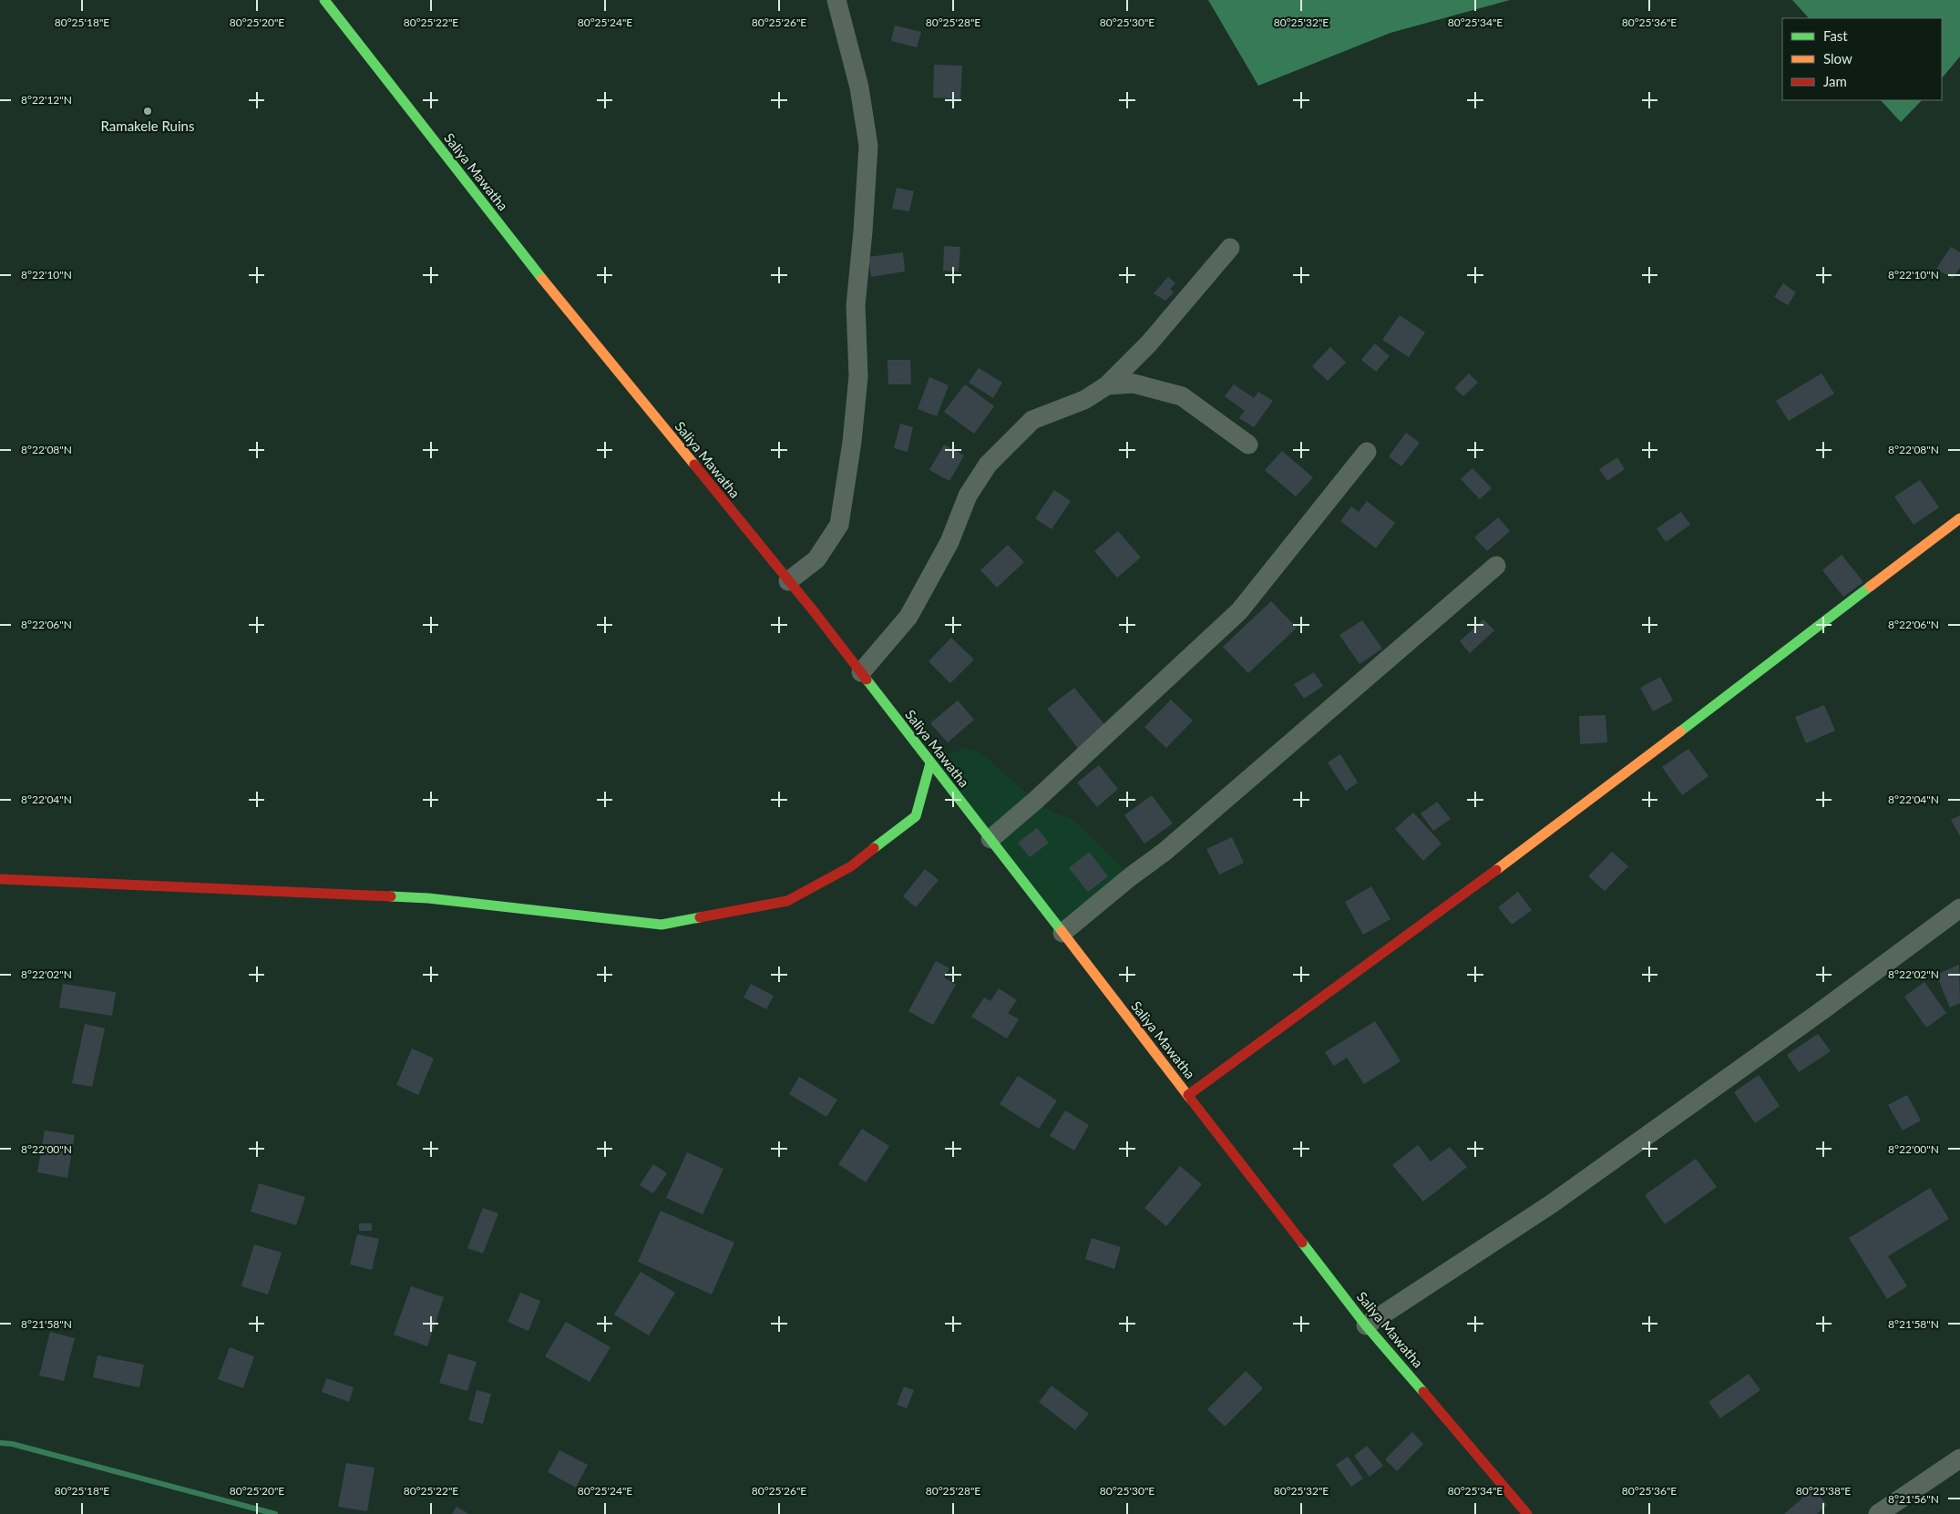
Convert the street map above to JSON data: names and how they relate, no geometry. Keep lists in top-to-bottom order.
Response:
{
  "streets": {
    "street": ["Saliya Mawatha"]
  },
  "places": ["Ramakele Ruins"],
  "legend": ["Fast", "Slow", "Jam"],
  "coordinates": [
    "80°25'18\"E",
    "80°25'20\"E",
    "80°25'22\"E",
    "80°25'24\"E",
    "80°25'26\"E",
    "80°25'28\"E",
    "80°25'30\"E",
    "80°25'32\"E",
    "80°25'34\"E",
    "80°25'36\"E",
    "8°22'12\"N",
    "8°22'10\"N",
    "8°22'08\"N",
    "8°22'06\"N",
    "8°22'04\"N",
    "8°22'02\"N",
    "8°22'00\"N",
    "8°21'58\"N",
    "80°25'38\"E",
    "8°21'56\"N"
  ]
}
